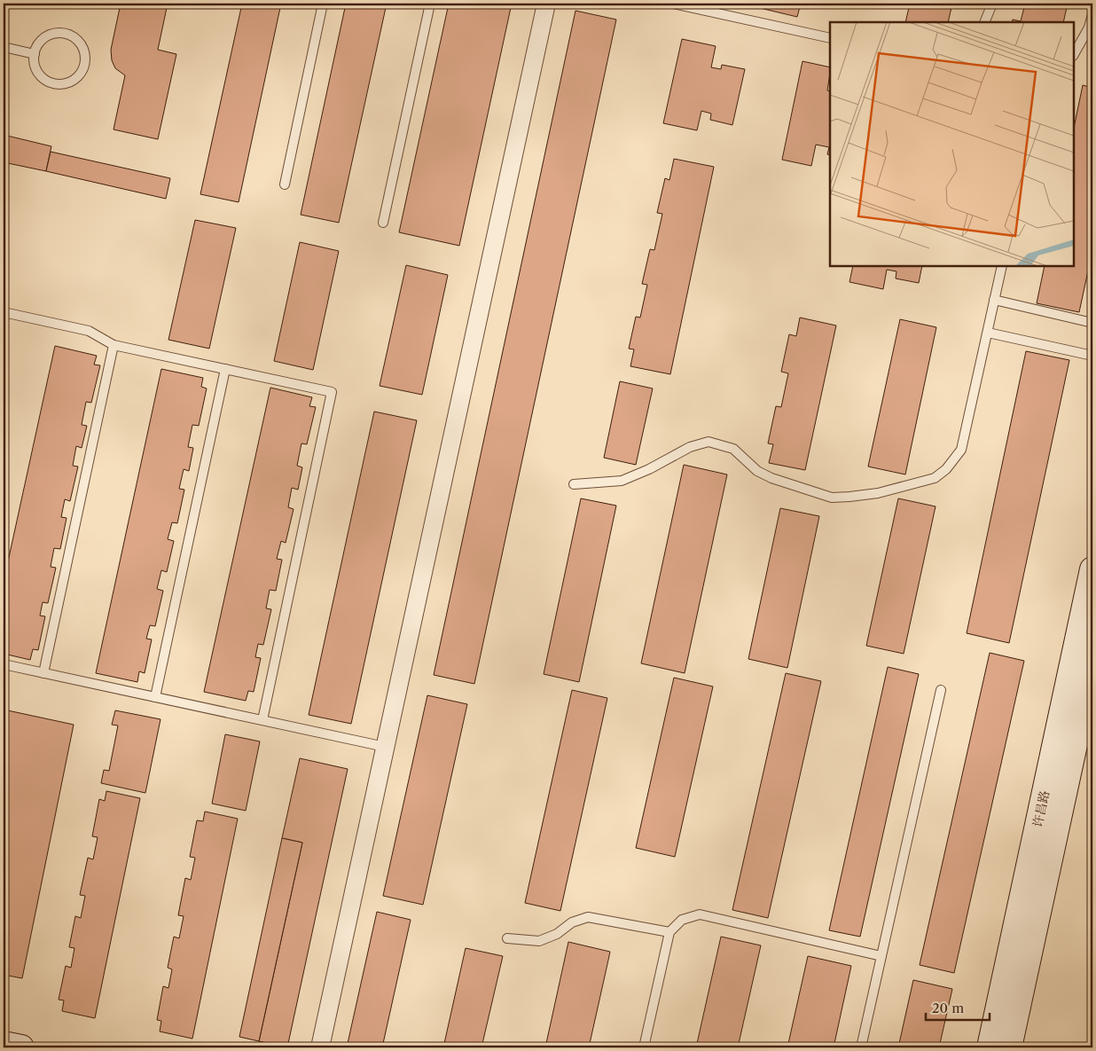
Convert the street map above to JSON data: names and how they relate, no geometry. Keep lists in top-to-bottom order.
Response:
{
  "streets": {
    "street": ["许昌路"]
  },
  "scale_bar": "20 m"
}
